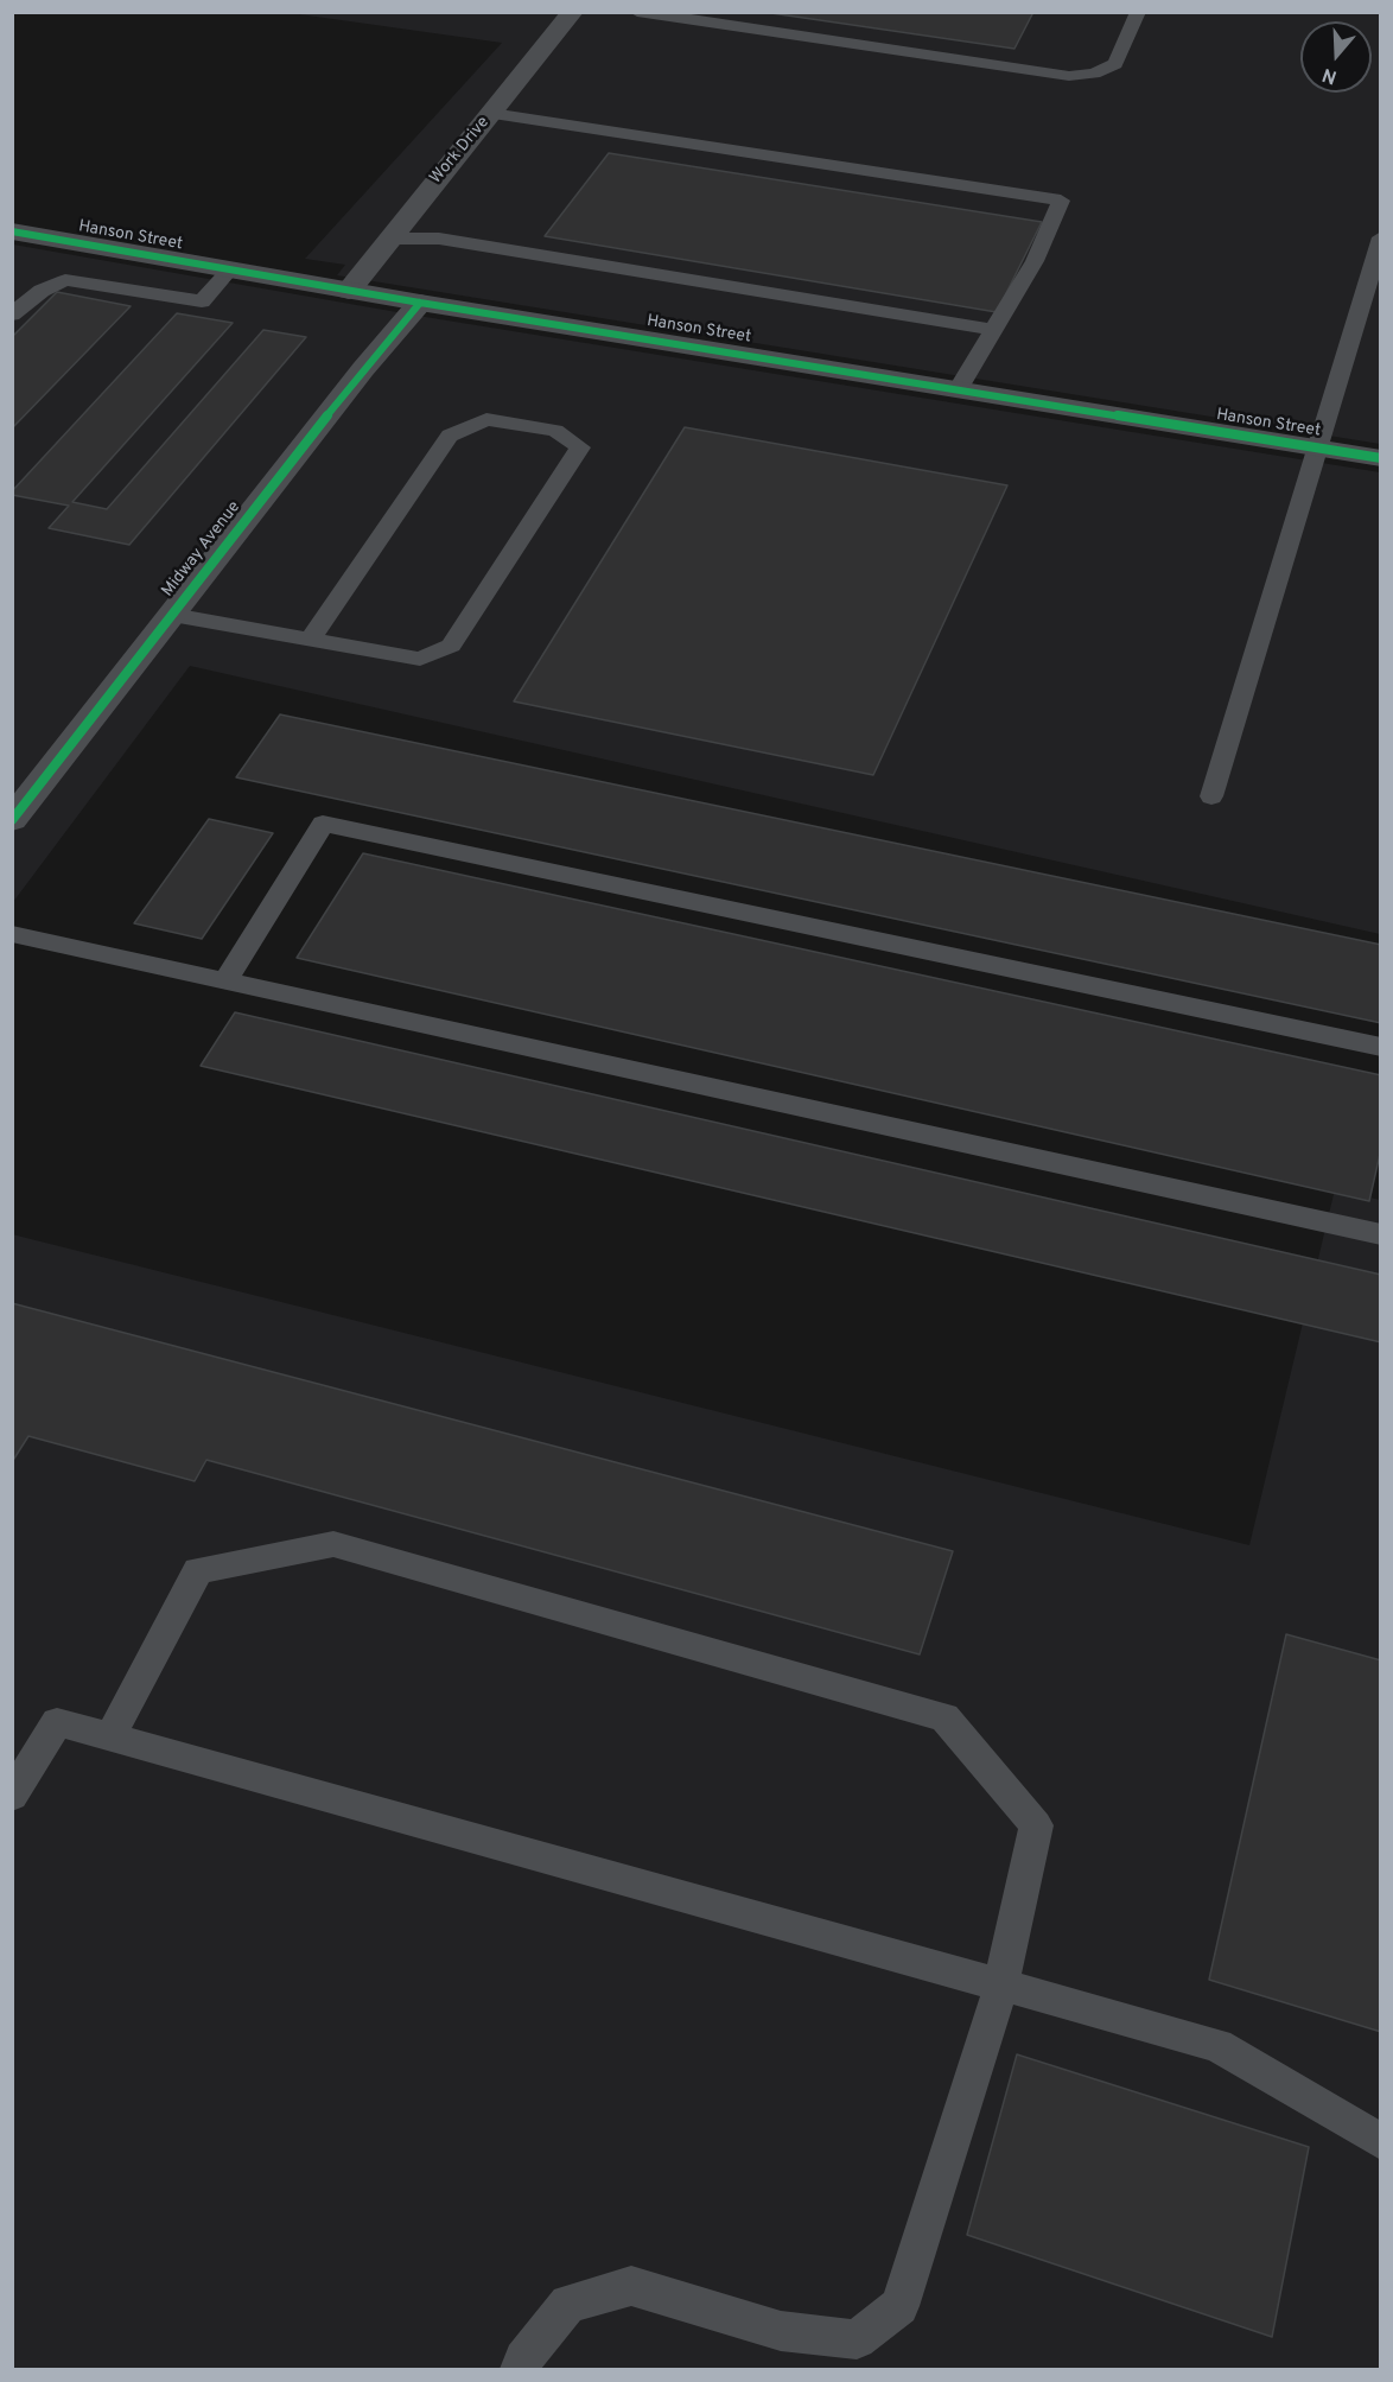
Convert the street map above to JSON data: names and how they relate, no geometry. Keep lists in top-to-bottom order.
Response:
{
  "streets": {
    "street": ["Work Drive", "Hanson Street", "Midway Avenue"]
  },
  "crossings": [
    ["Work Drive", "Hanson Street"],
    ["Hanson Street", "Midway Avenue"]
  ],
  "north": "bottom"
}
